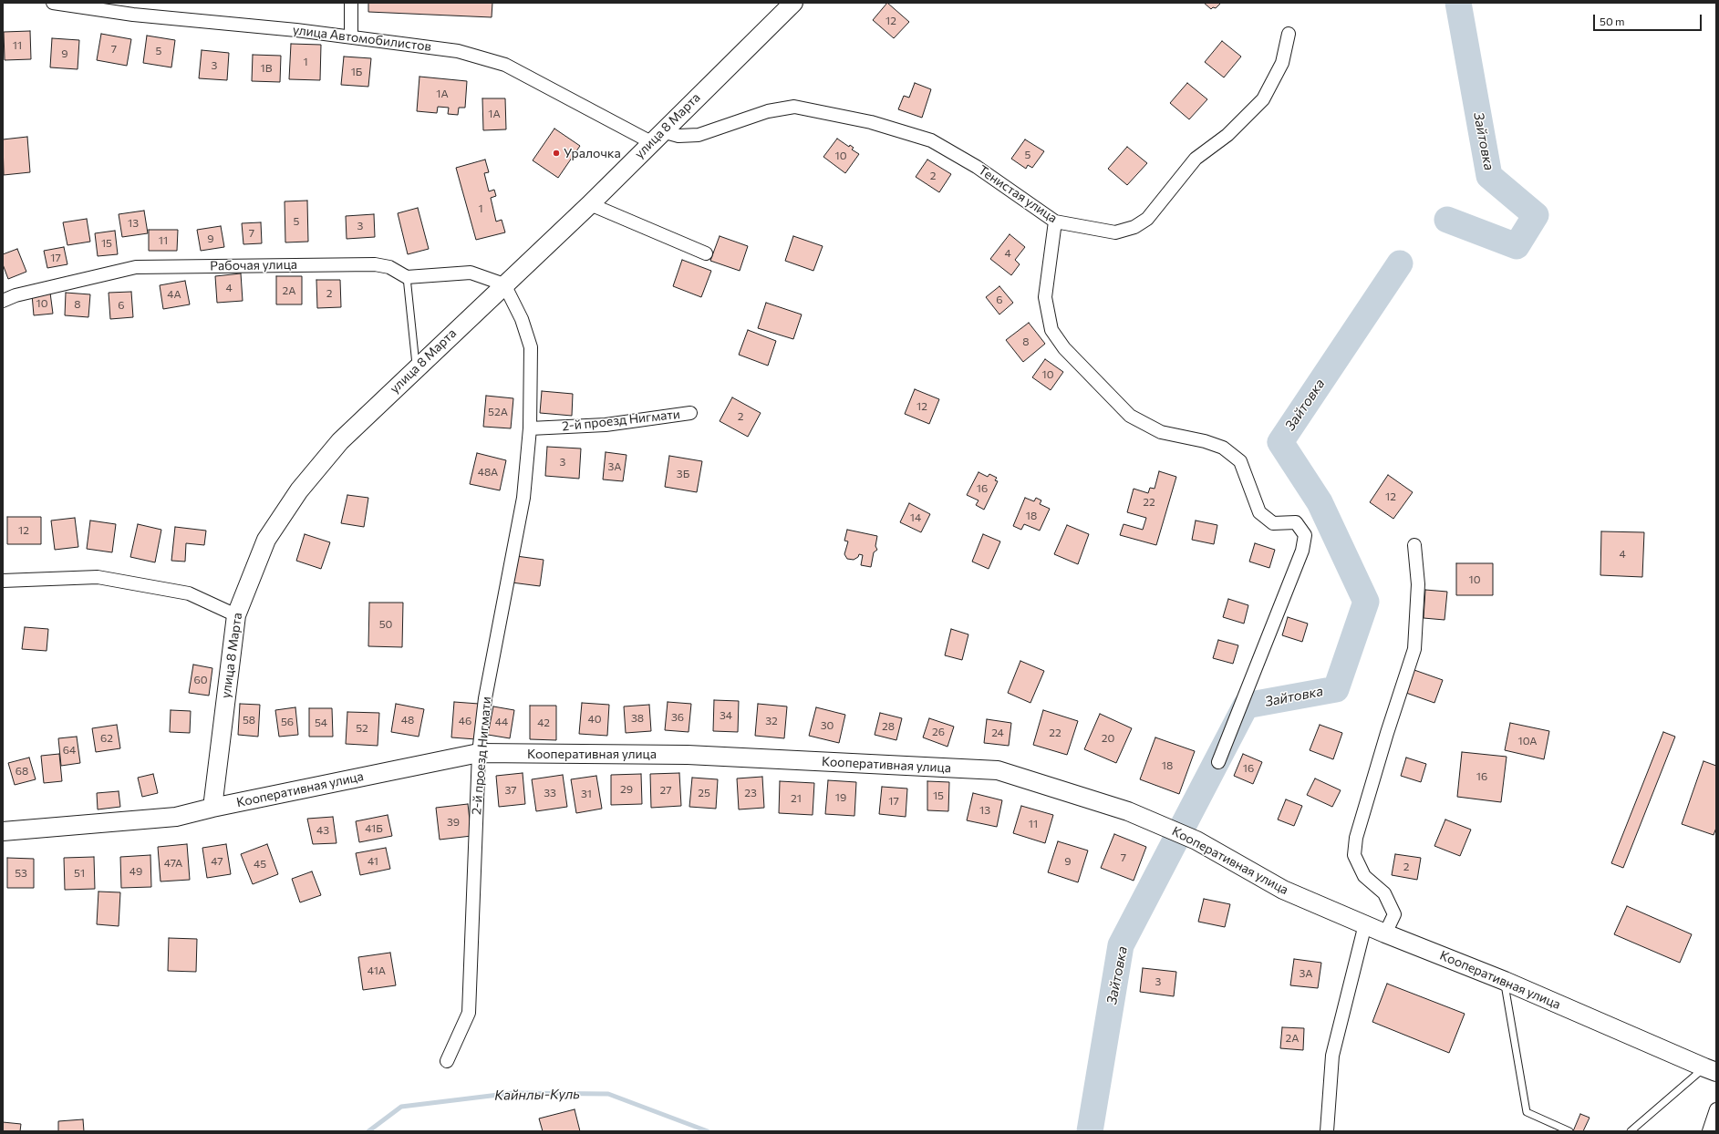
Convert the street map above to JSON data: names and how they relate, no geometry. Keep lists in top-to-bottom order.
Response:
{
  "streets": {
    "main road": ["улица 8 Марта", "Кооперативная улица"],
    "street": [
      "улица Автомобилистов",
      "Тенистая улица",
      "Рабочая улица",
      "2-й проезд Нигмати"
    ]
  },
  "crossings": [
    ["улица Автомобилистов", "улица 8 Марта"],
    ["улица Автомобилистов", "Тенистая улица"],
    ["улица 8 Марта", "Тенистая улица"],
    ["улица 8 Марта", "2-й проезд Нигмати"],
    ["улица 8 Марта", "Кооперативная улица"],
    ["2-й проезд Нигмати", "Кооперативная улица"]
  ],
  "water": ["Зайтовка", "Кайнлы-Куль"],
  "places": ["Уралочка"],
  "house_numbers": [
    "12",
    "11",
    "7",
    "5",
    "9",
    "1",
    "3",
    "1В",
    "1Б",
    "1А",
    "1А",
    "5",
    "10",
    "2",
    "1",
    "5",
    "13",
    "3",
    "7",
    "9",
    "11",
    "15",
    "4",
    "17",
    "4",
    "2А",
    "2",
    "4А",
    "6",
    "10",
    "8",
    "6",
    "8",
    "10",
    "12",
    "52А",
    "2",
    "3",
    "3А",
    "48А",
    "3Б",
    "16",
    "12",
    "22",
    "18",
    "14",
    "12",
    "4",
    "10",
    "50",
    "60",
    "34",
    "36",
    "38",
    "40",
    "58",
    "48",
    "46",
    "32",
    "56",
    "44",
    "54",
    "42",
    "30",
    "28",
    "52",
    "26",
    "24",
    "22",
    "62",
    "20",
    "10А",
    "64",
    "18",
    "16",
    "68",
    "16",
    "29",
    "37",
    "27",
    "33",
    "25",
    "23",
    "31",
    "15",
    "19",
    "21",
    "17",
    "13",
    "39",
    "11",
    "41Б",
    "43",
    "7",
    "47",
    "41",
    "9",
    "47А",
    "45",
    "2",
    "49",
    "53",
    "51",
    "41А",
    "3А",
    "3",
    "2А"
  ],
  "scale_bar": "50 m"
}
